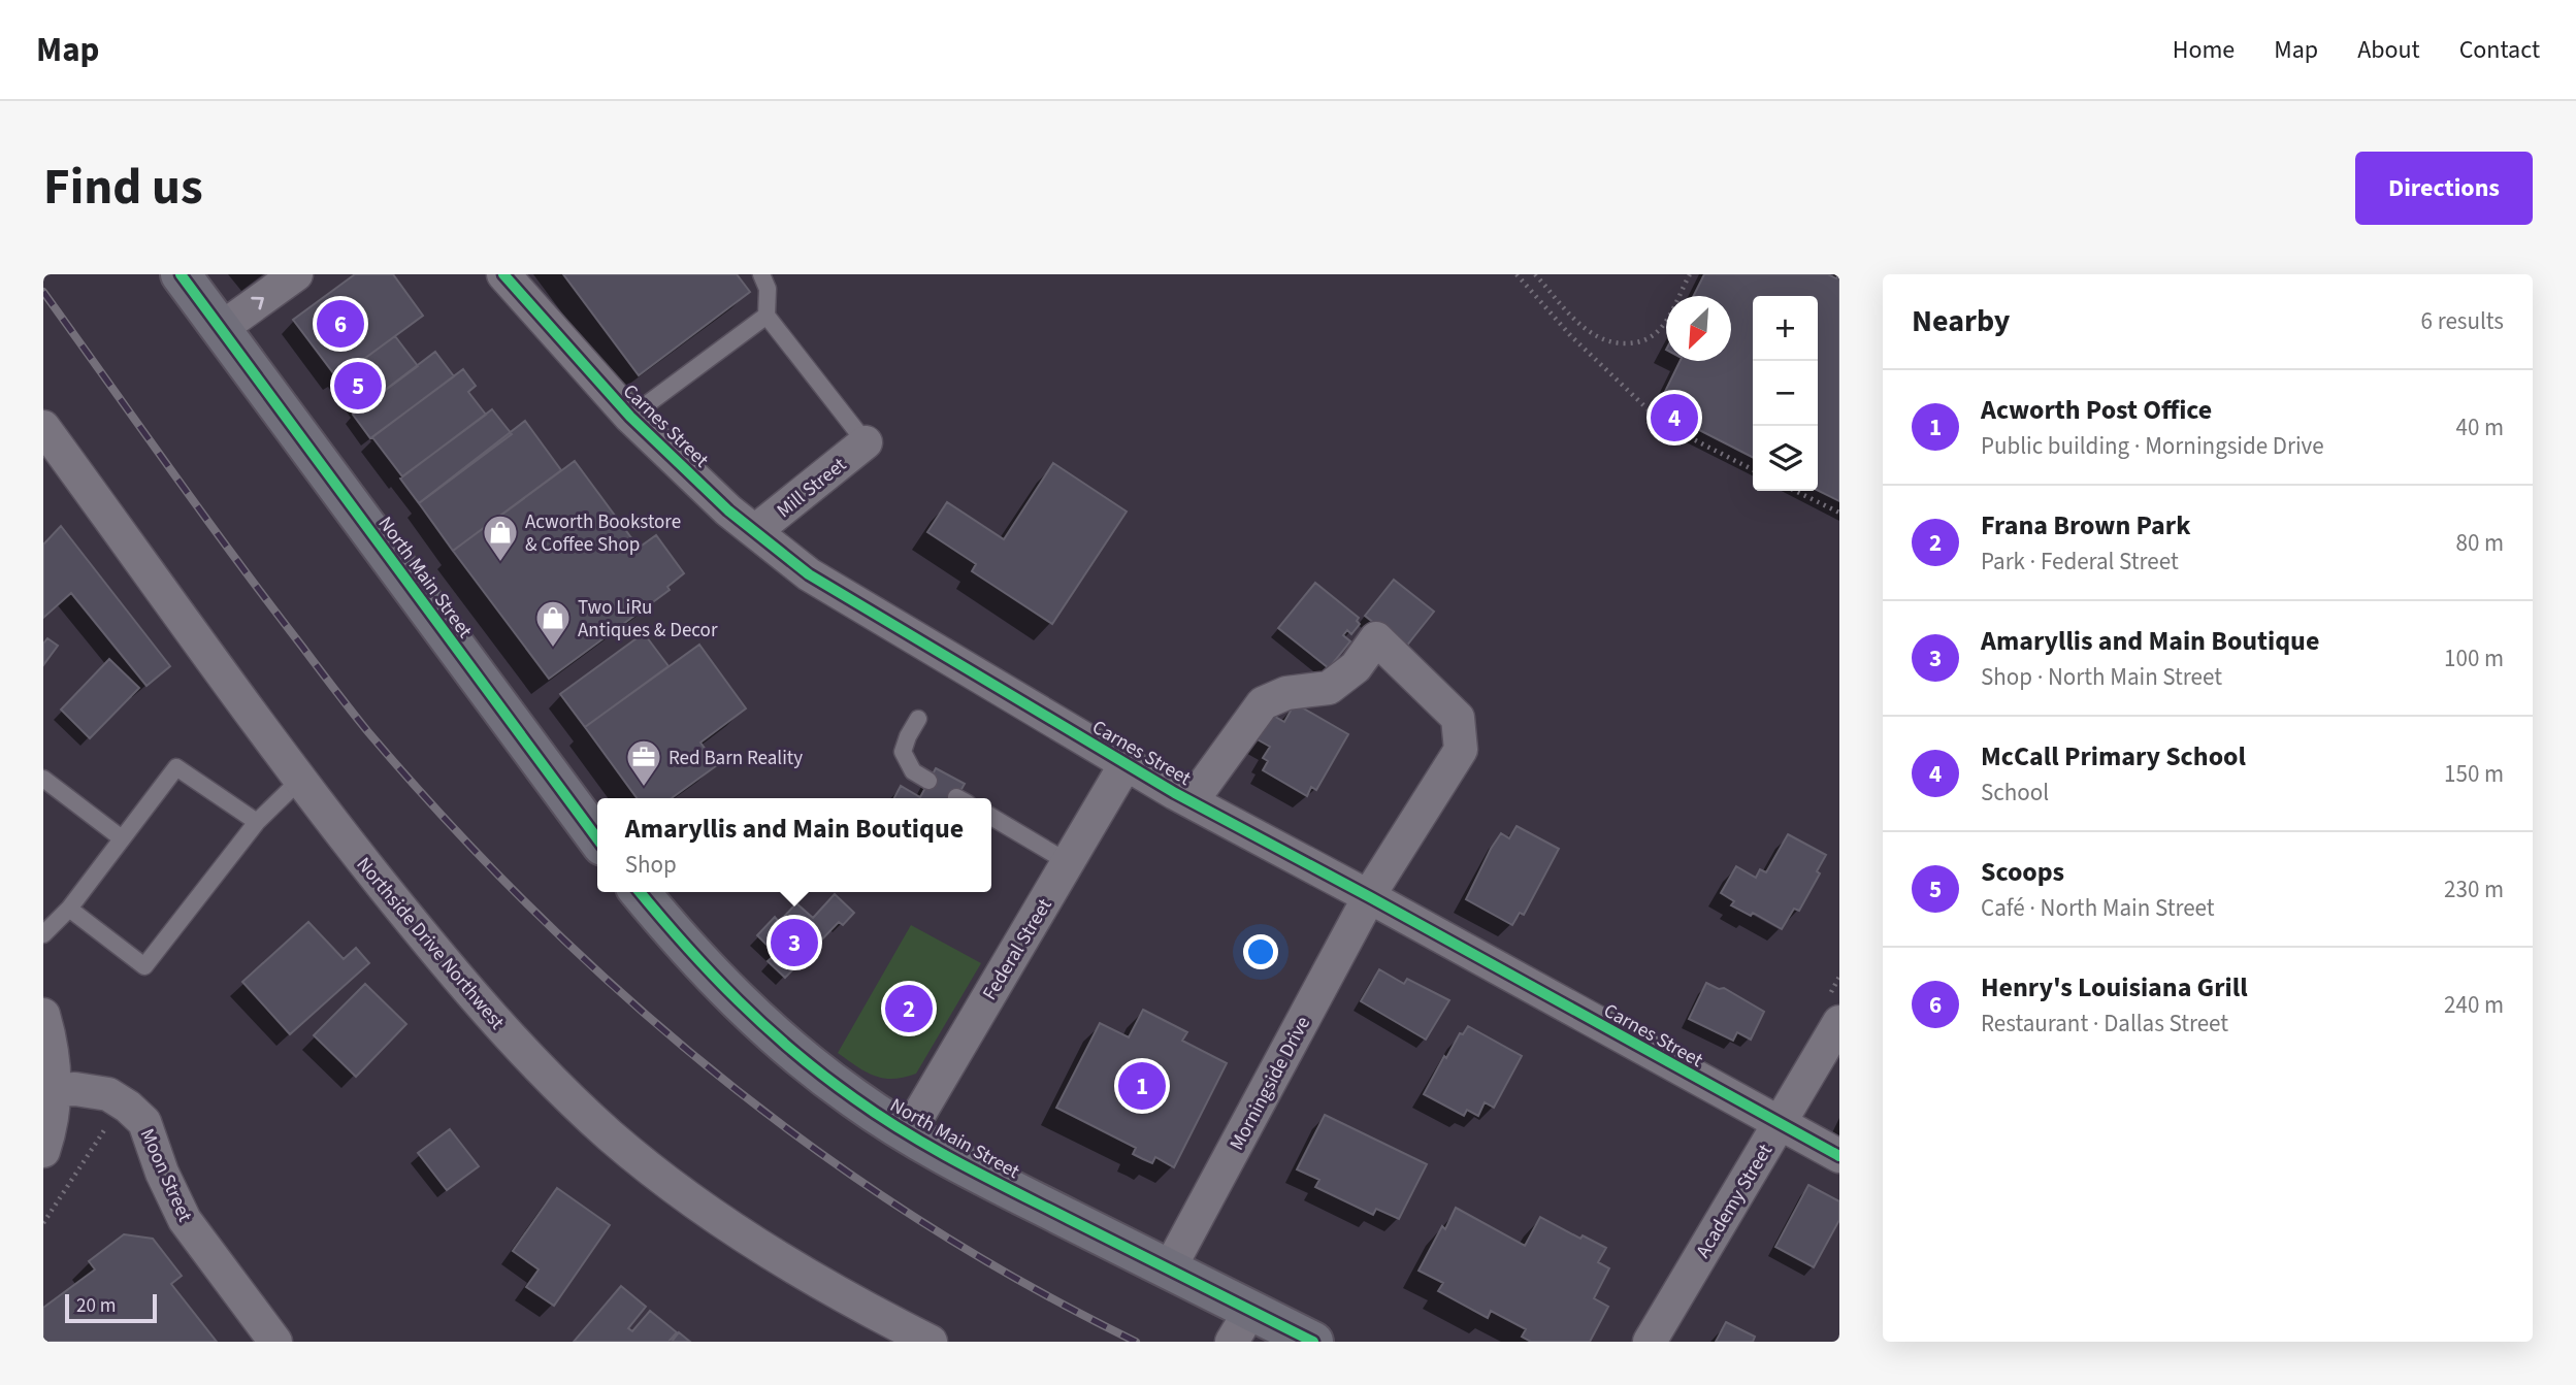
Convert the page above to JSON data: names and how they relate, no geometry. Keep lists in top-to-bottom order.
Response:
{
  "streets": {
    "main road": ["North Main Street"],
    "street": [
      "Carnes Street",
      "Mill Street",
      "Northside Drive Northwest",
      "Federal Street",
      "Morningside Drive",
      "Moon Street",
      "Academy Street"
    ]
  },
  "crossings": [
    ["Carnes Street", "Mill Street"],
    ["Carnes Street", "Federal Street"],
    ["Carnes Street", "Morningside Drive"],
    ["Carnes Street", "Academy Street"],
    ["North Main Street", "Federal Street"],
    ["North Main Street", "Morningside Drive"]
  ],
  "places": {
    "shop": ["Acworth Bookstore & Coffee Shop", "Two LiRu Antiques & Decor"],
    "office": ["Red Barn Reality"]
  },
  "scale_bar": "20 m",
  "north": "bottom left",
  "page": {
    "header": "Map",
    "nav": [
      "Home",
      "Map",
      "About",
      "Contact"
    ],
    "title": "Find us",
    "buttons": "Directions",
    "heading": ["Nearby", "6 results"],
    "map_buttons": ["+", "−"],
    "pins": [
      "6",
      "5",
      "4",
      "3",
      "2",
      "1"
    ],
    "list": [
      {
        "mark": "1",
        "name": "Acworth Post Office",
        "note": "Public building · Morningside Drive",
        "value": "40 m"
      },
      {
        "mark": "2",
        "name": "Frana Brown Park",
        "note": "Park · Federal Street",
        "value": "80 m"
      },
      {
        "mark": "3",
        "name": "Amaryllis and Main Boutique",
        "note": "Shop · North Main Street",
        "value": "100 m"
      },
      {
        "mark": "4",
        "name": "McCall Primary School",
        "note": "School",
        "value": "150 m"
      },
      {
        "mark": "5",
        "name": "Scoops",
        "note": "Café · North Main Street",
        "value": "230 m"
      },
      {
        "mark": "6",
        "name": "Henry's Louisiana Grill",
        "note": "Restaurant · Dallas Street",
        "value": "240 m"
      }
    ],
    "popup": ["Amaryllis and Main Boutique", "Shop"],
    "scale": "20 m"
  }
}
